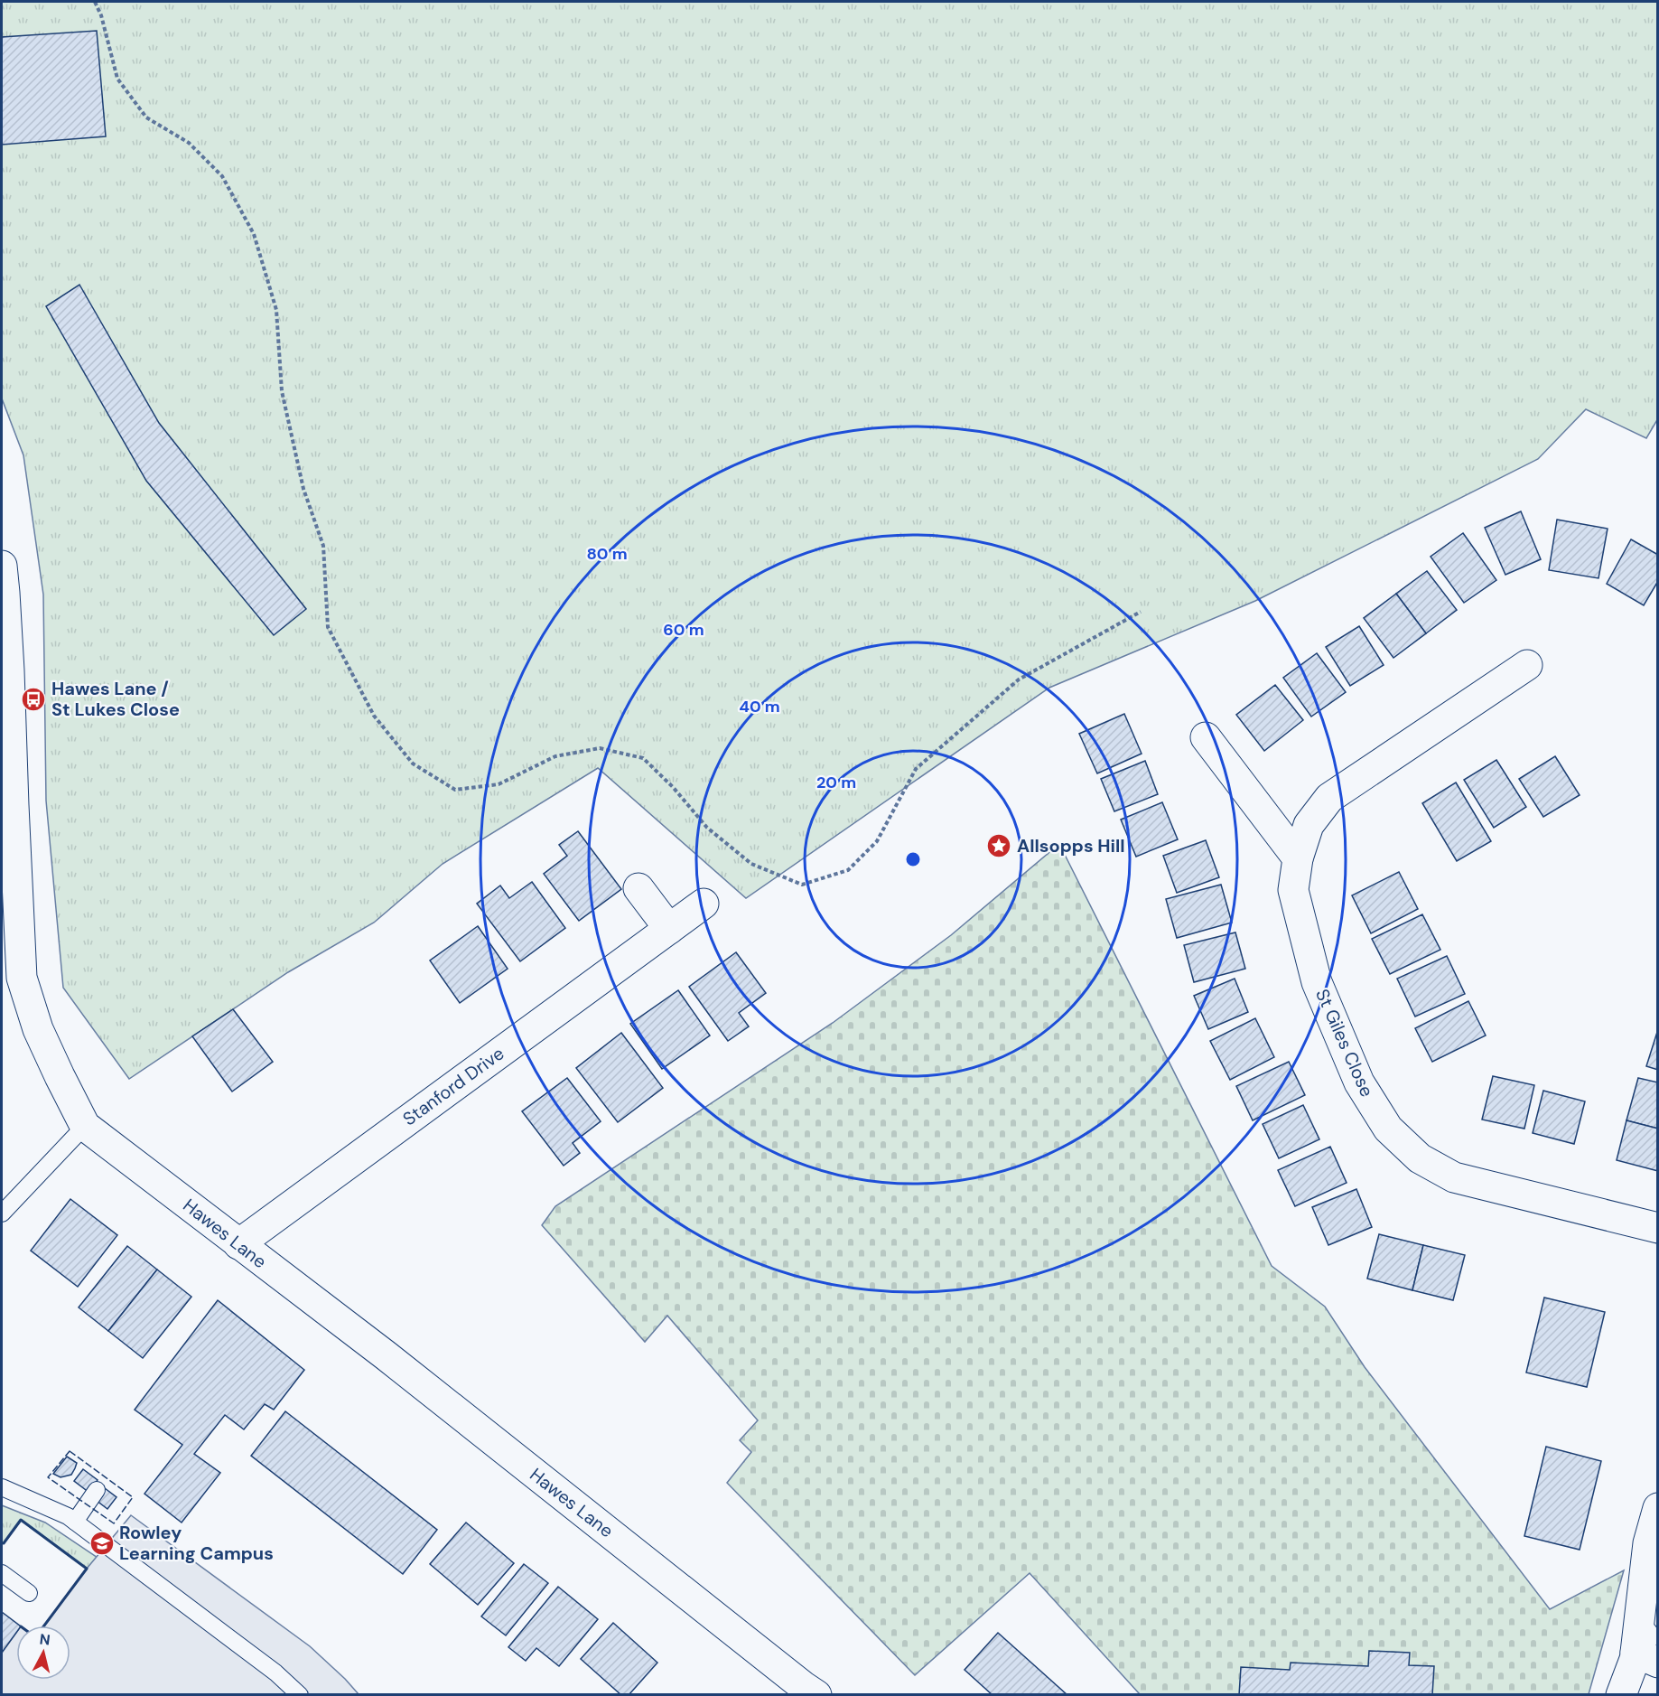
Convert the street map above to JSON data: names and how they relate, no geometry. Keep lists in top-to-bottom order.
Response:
{
  "streets": {
    "street": ["St Giles Close", "Stanford Drive", "Hawes Lane"]
  },
  "crossings": [
    ["Stanford Drive", "Hawes Lane"]
  ],
  "places": {
    "bus stop": ["Hawes Lane / St Lukes Close"],
    "place": ["Allsopps Hill"],
    "school or university": ["Rowley Learning Campus"]
  },
  "north": "top",
  "rings": [
    "80 m",
    "60 m",
    "40 m",
    "20 m"
  ]
}
